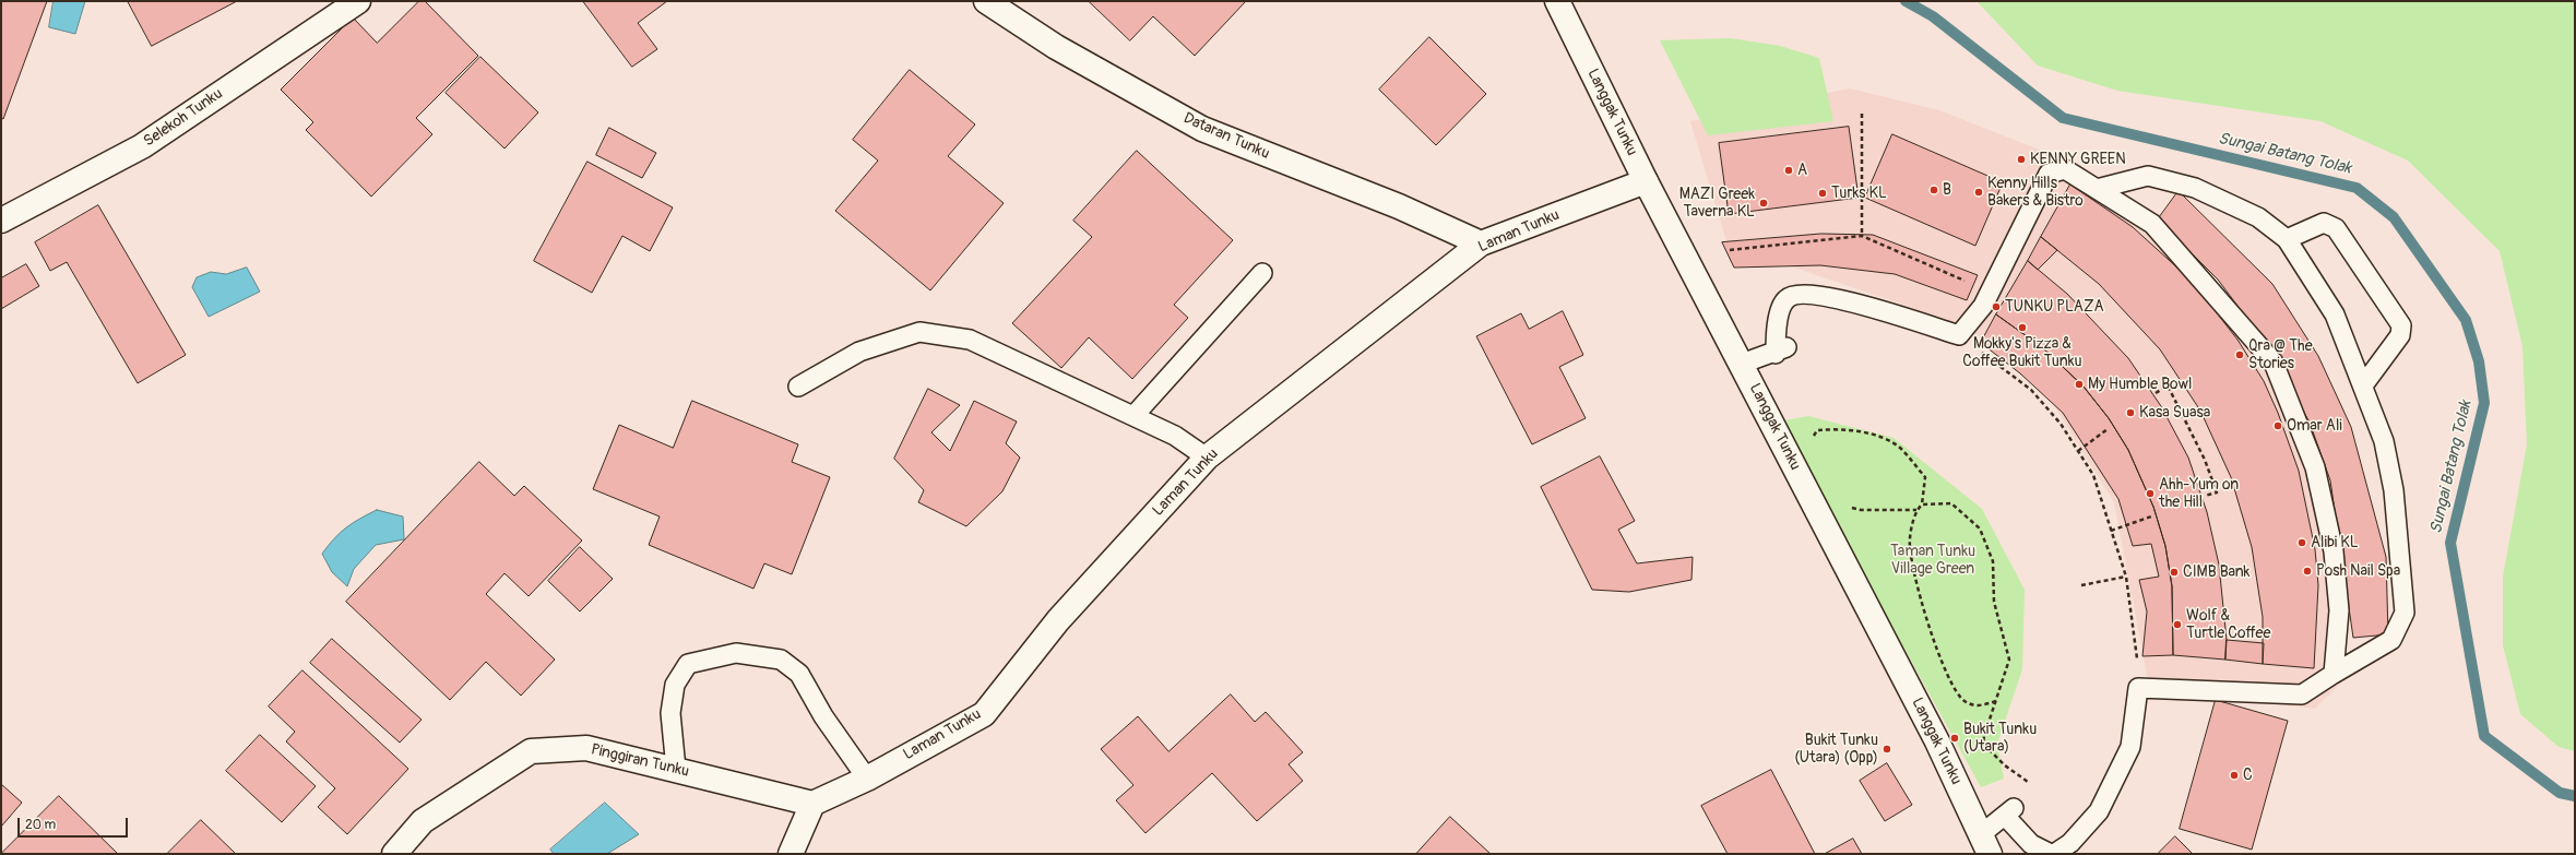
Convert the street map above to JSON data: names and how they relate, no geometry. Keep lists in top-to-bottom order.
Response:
{
  "streets": {
    "street": [
      "Langgak Tunku",
      "Selekoh Tunku",
      "Dataran Tunku",
      "Laman Tunku",
      "Pinggiran Tunku"
    ]
  },
  "crossings": [
    ["Langgak Tunku", "Laman Tunku"],
    ["Dataran Tunku", "Laman Tunku"],
    ["Laman Tunku", "Pinggiran Tunku"]
  ],
  "water": ["Sungai Batang Tolak"],
  "parks": ["Taman Tunku Village Green"],
  "places": [
    "KENNY GREEN",
    "A",
    "B",
    "Kenny Hills Bakers & Bistro",
    "Turks KL",
    "MAZI Greek Taverna KL",
    "TUNKU PLAZA",
    "Mokky's Pizza & Coffee Bukit Tunku",
    "Qra @ The Stories",
    "My Humble Bowl",
    "Kasa Suasa",
    "Omar Ali",
    "Ahh-Yum on the Hill",
    "Alibi KL",
    "Posh Nail Spa",
    "CIMB Bank",
    "Wolf & Turtle Coffee",
    "Bukit Tunku (Utara)",
    "Bukit Tunku (Utara) (Opp)",
    "C"
  ],
  "scale_bar": "20 m"
}
